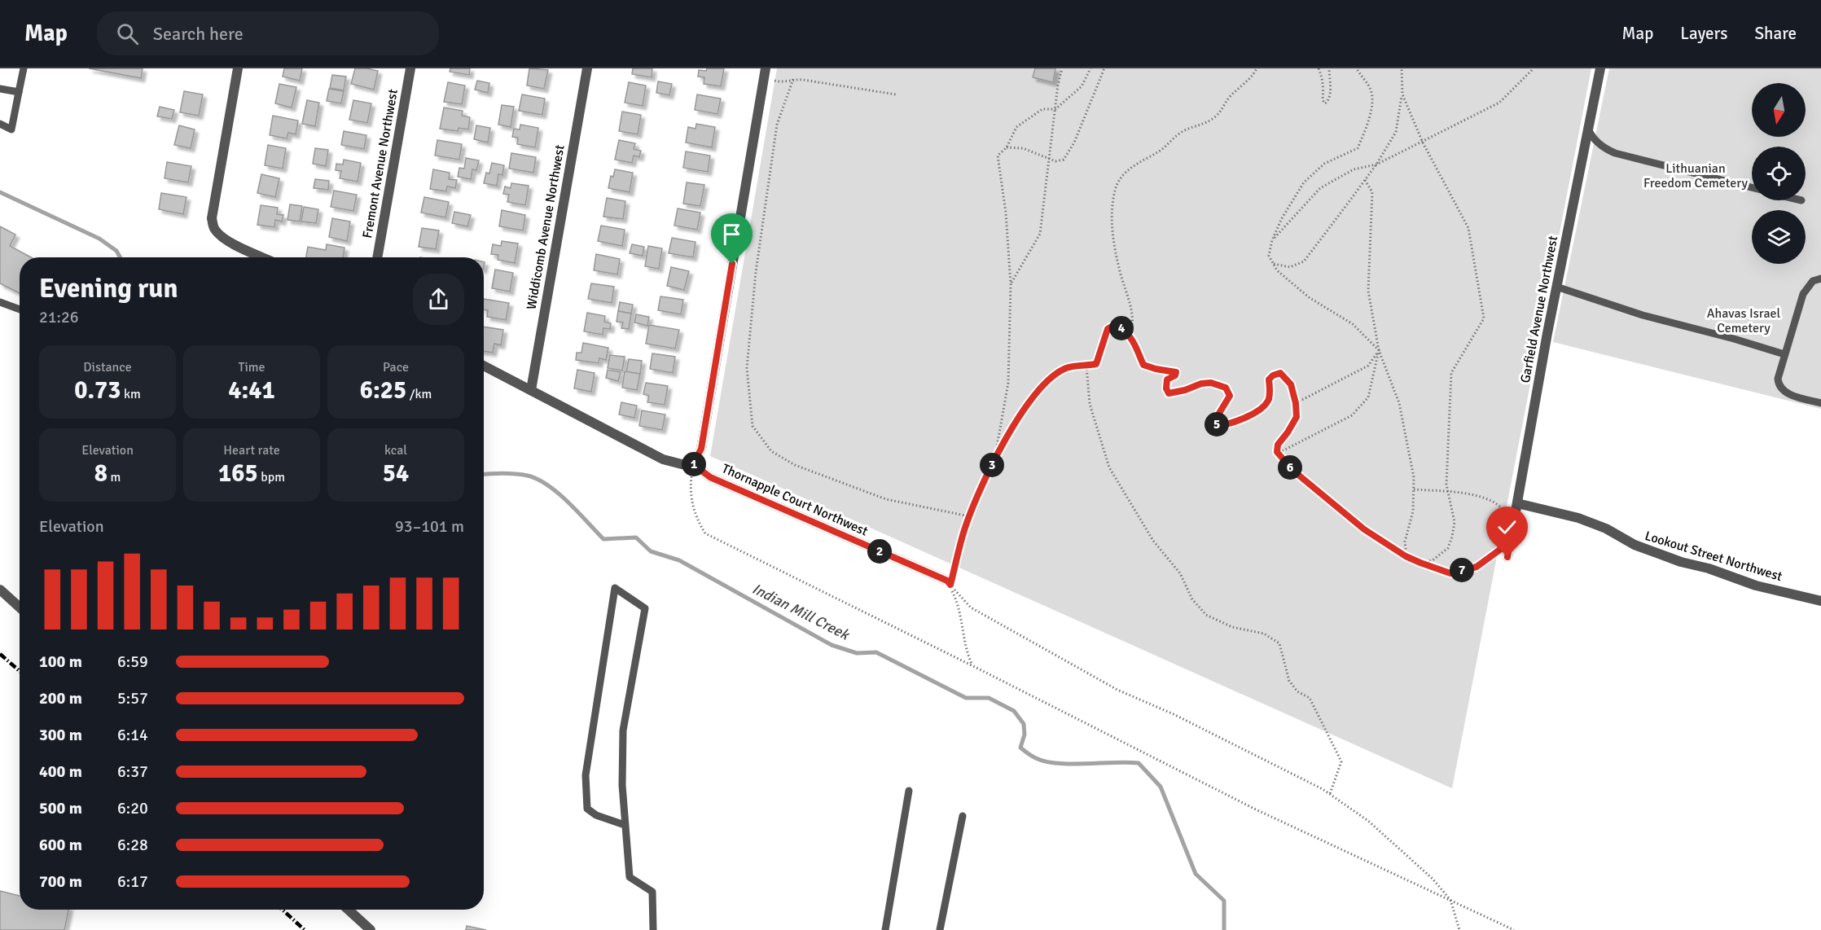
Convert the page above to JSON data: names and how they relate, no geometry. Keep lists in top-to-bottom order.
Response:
{
  "streets": {
    "street": [
      "Fremont Avenue Northwest",
      "Widdicomb Avenue Northwest",
      "Garfield Avenue Northwest",
      "Thornapple Court Northwest",
      "Lookout Street Northwest"
    ]
  },
  "crossings": [
    ["Widdicomb Avenue Northwest", "Thornapple Court Northwest"],
    ["Garfield Avenue Northwest", "Lookout Street Northwest"]
  ],
  "water": ["Indian Mill Creek"],
  "parks": ["Lithuanian Freedom Cemetery", "Ahavas Israel Cemetery"],
  "north": "bottom",
  "page": {
    "header": "Map",
    "search": "Search here",
    "nav": ["Map", "Layers", "Share"],
    "heading": ["Evening run", "21:26"],
    "pins": [
      "4",
      "5",
      "1",
      "3",
      "6",
      "2",
      "7"
    ],
    "stats": [
      ["Distance", "0.73 km"],
      ["Time", "4:41"],
      ["Pace", "6:25 /km"],
      ["Elevation", "8 m"],
      ["Heart rate", "165 bpm"],
      ["kcal", "54"]
    ],
    "chart": ["Elevation", "93–101 m"],
    "list": [
      {
        "name": "100 m",
        "note": "6:59"
      },
      {
        "name": "200 m",
        "note": "5:57"
      },
      {
        "name": "300 m",
        "note": "6:14"
      },
      {
        "name": "400 m",
        "note": "6:37"
      },
      {
        "name": "500 m",
        "note": "6:20"
      },
      {
        "name": "600 m",
        "note": "6:28"
      },
      {
        "name": "700 m",
        "note": "6:17"
      }
    ]
  }
}
